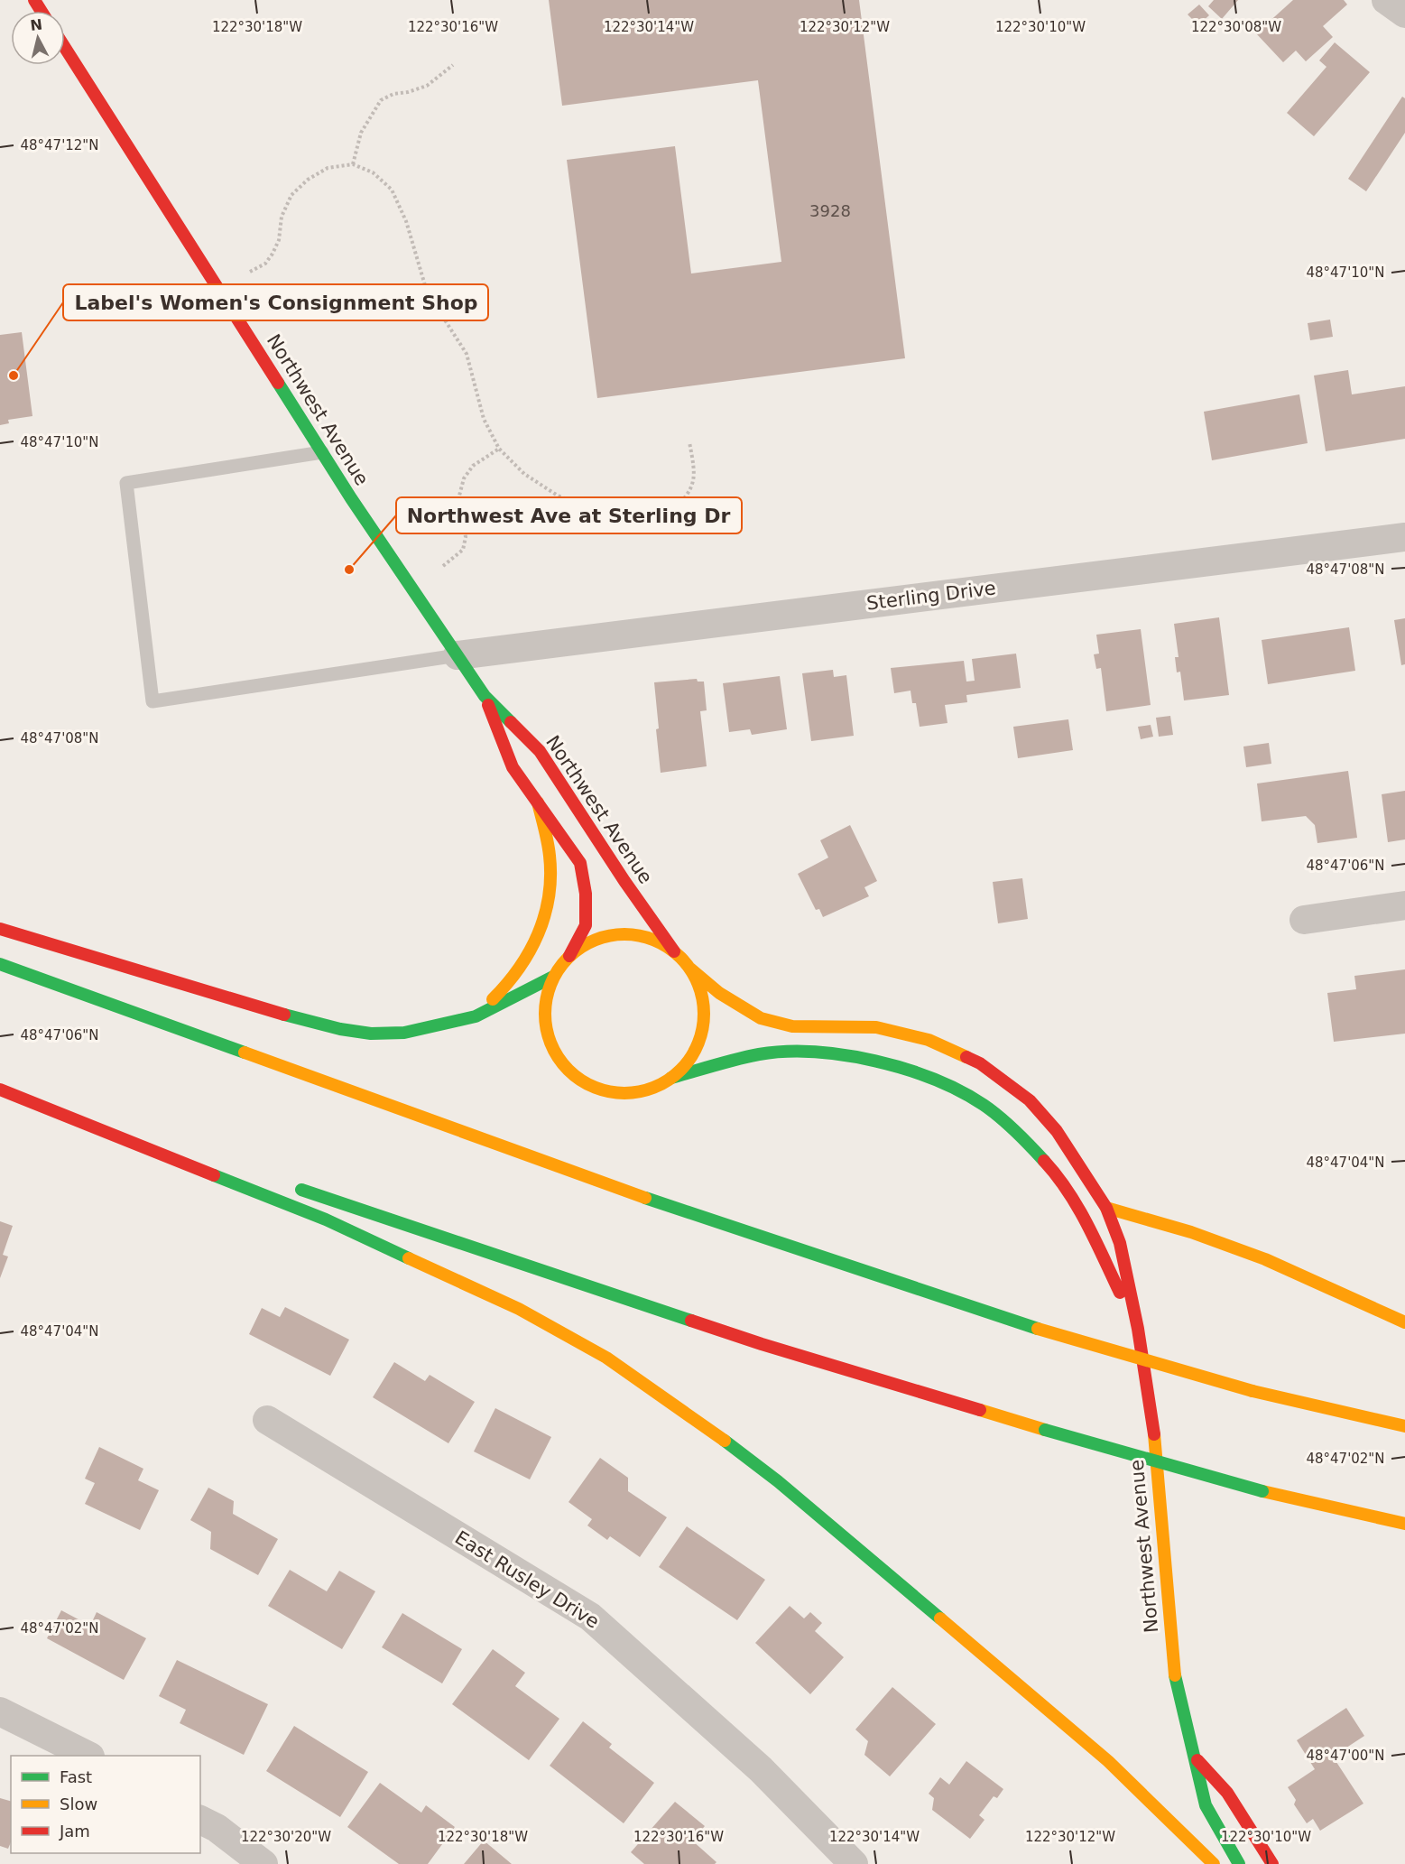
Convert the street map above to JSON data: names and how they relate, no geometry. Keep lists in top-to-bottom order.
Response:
{
  "streets": {
    "main road": ["Northwest Avenue"],
    "street": ["Sterling Drive", "East Rusley Drive"]
  },
  "crossings": [
    ["Northwest Avenue", "Sterling Drive"]
  ],
  "places": ["Label's Women's Consignment Shop", "Northwest Ave at Sterling Dr"],
  "house_numbers": ["3928"],
  "legend": ["Fast", "Slow", "Jam"],
  "north": "top",
  "coordinates": [
    "122°30'18\"W",
    "122°30'16\"W",
    "122°30'14\"W",
    "122°30'12\"W",
    "122°30'10\"W",
    "122°30'08\"W",
    "48°47'12\"N",
    "48°47'10\"N",
    "48°47'08\"N",
    "48°47'06\"N",
    "48°47'04\"N",
    "48°47'02\"N",
    "48°47'00\"N",
    "122°30'20\"W"
  ]
}
